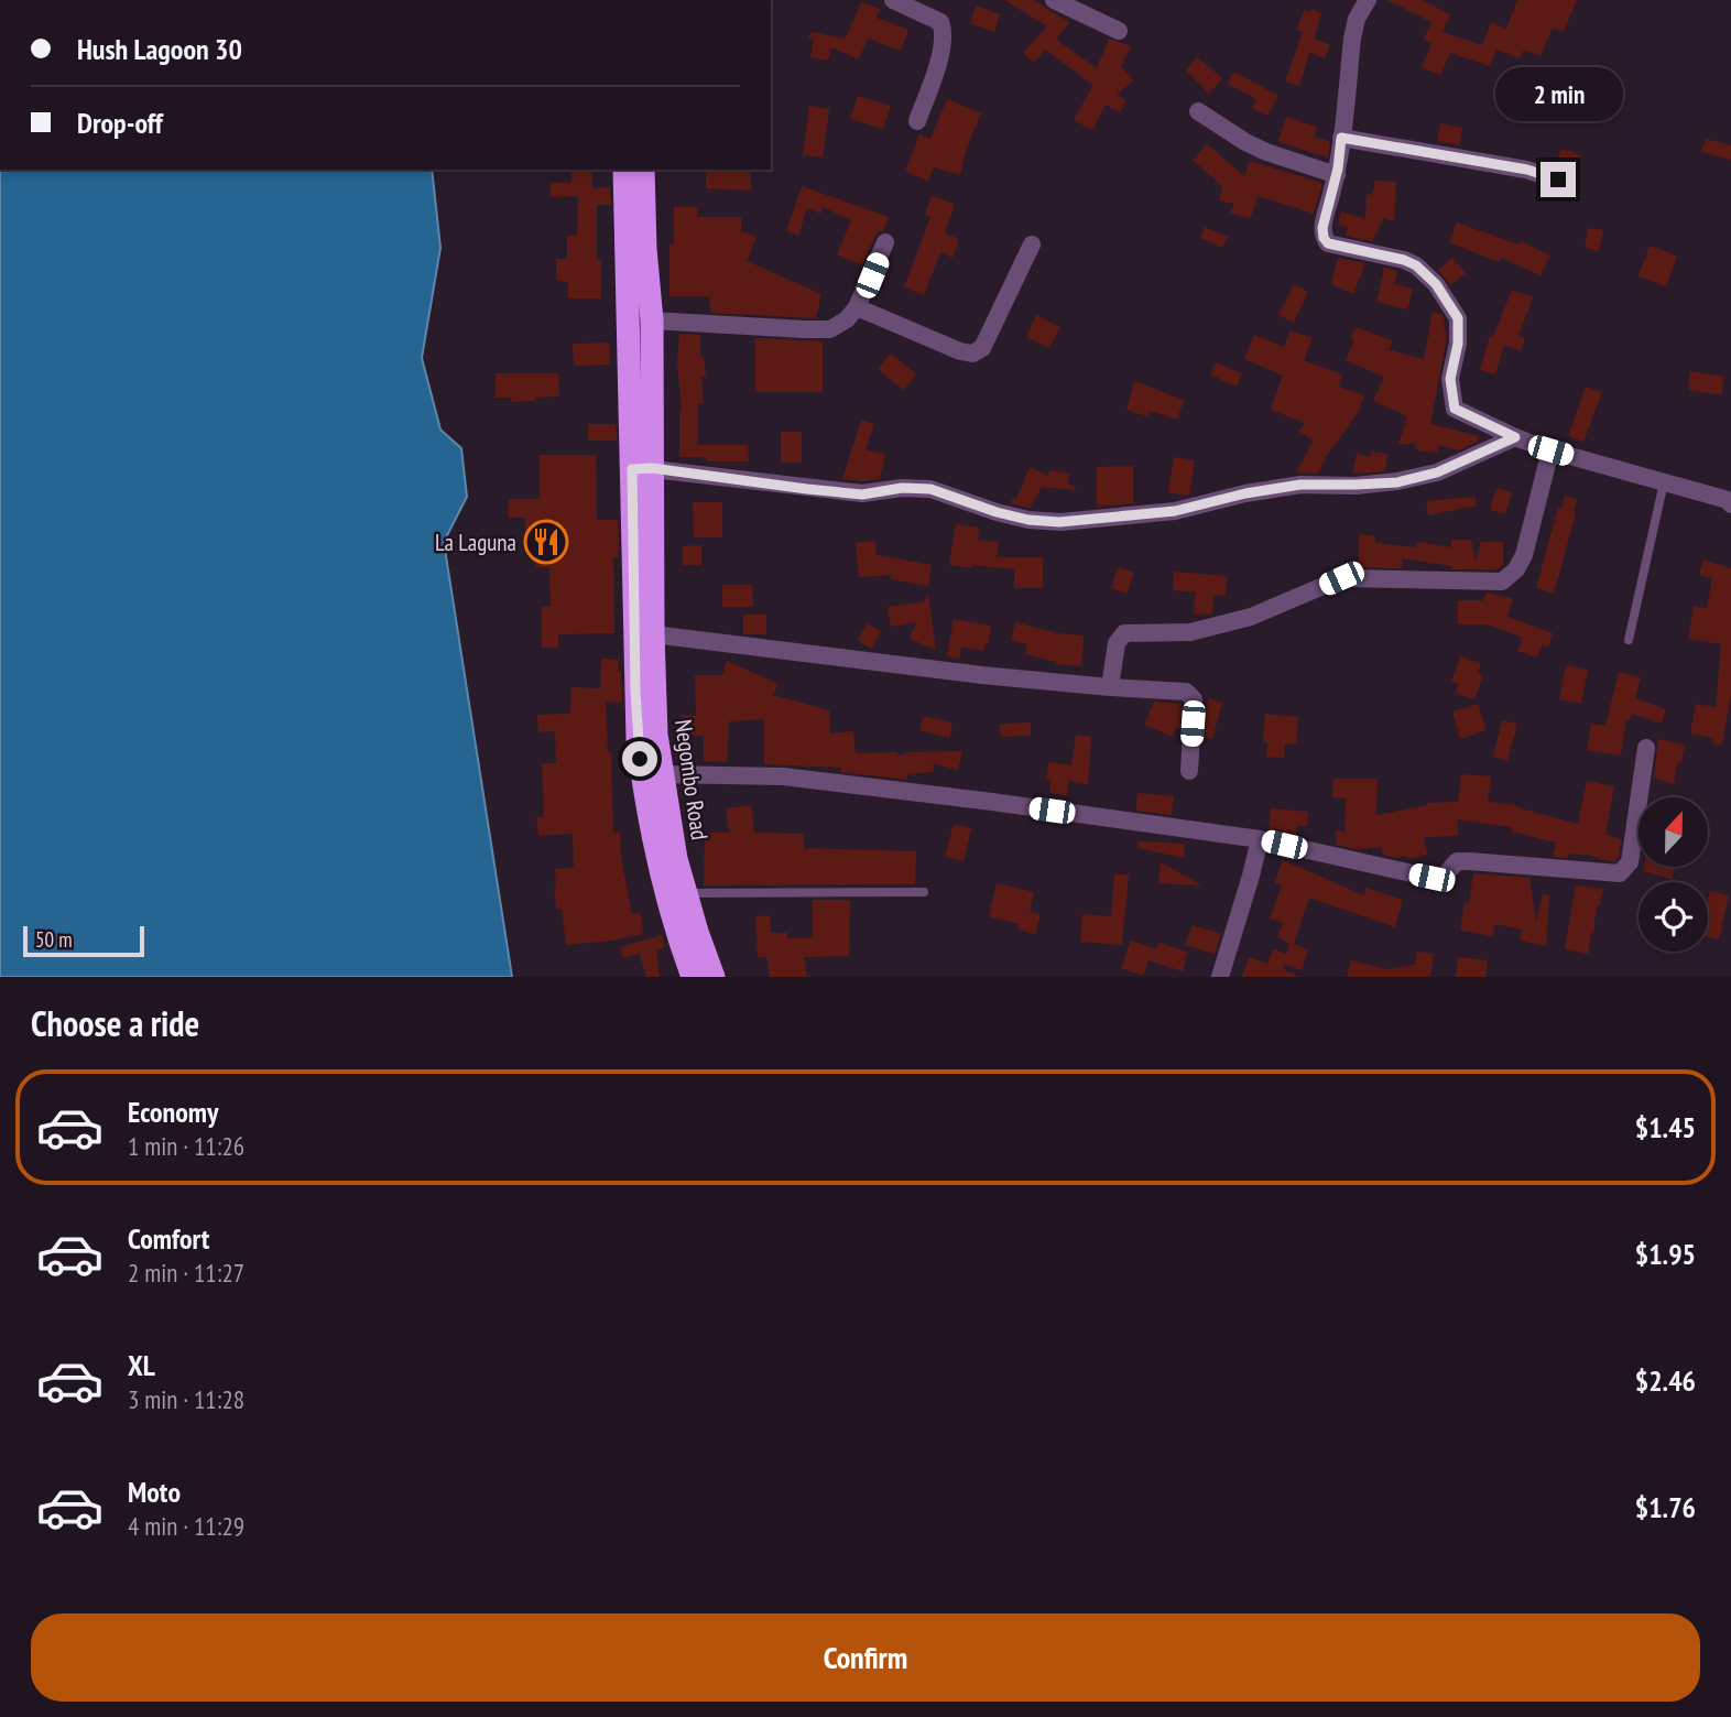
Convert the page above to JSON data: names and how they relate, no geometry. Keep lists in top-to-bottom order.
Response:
{
  "streets": {
    "highway": ["Negombo Road"]
  },
  "places": {
    "restaurant": ["La Laguna"]
  },
  "scale_bar": "50 m",
  "north": "top",
  "page": {
    "banner": ["Hush Lagoon 30", "Drop-off"],
    "bubble": "2 min",
    "scale": "50 m",
    "heading": "Choose a ride",
    "list": [
      {
        "name": "Economy",
        "note": "1 min · 11:26",
        "value": "$1.45"
      },
      {
        "name": "Comfort",
        "note": "2 min · 11:27",
        "value": "$1.95"
      },
      {
        "name": "XL",
        "note": "3 min · 11:28",
        "value": "$2.46"
      },
      {
        "name": "Moto",
        "note": "4 min · 11:29",
        "value": "$1.76"
      }
    ],
    "buttons": "Confirm"
  }
}
